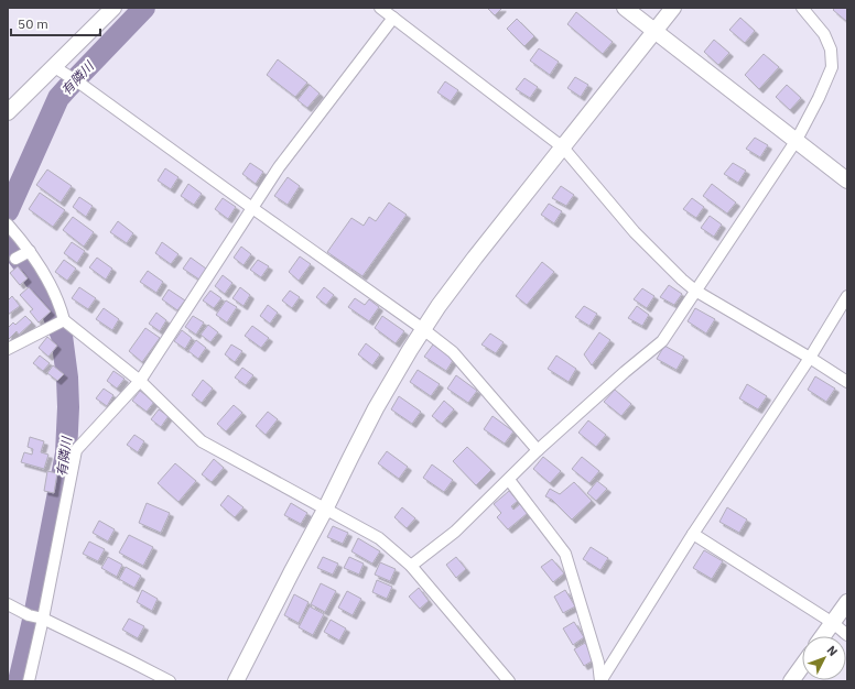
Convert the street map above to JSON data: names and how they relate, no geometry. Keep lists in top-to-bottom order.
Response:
{
  "water": ["有隣川"],
  "scale_bar": "50 m",
  "north": "top right"
}
